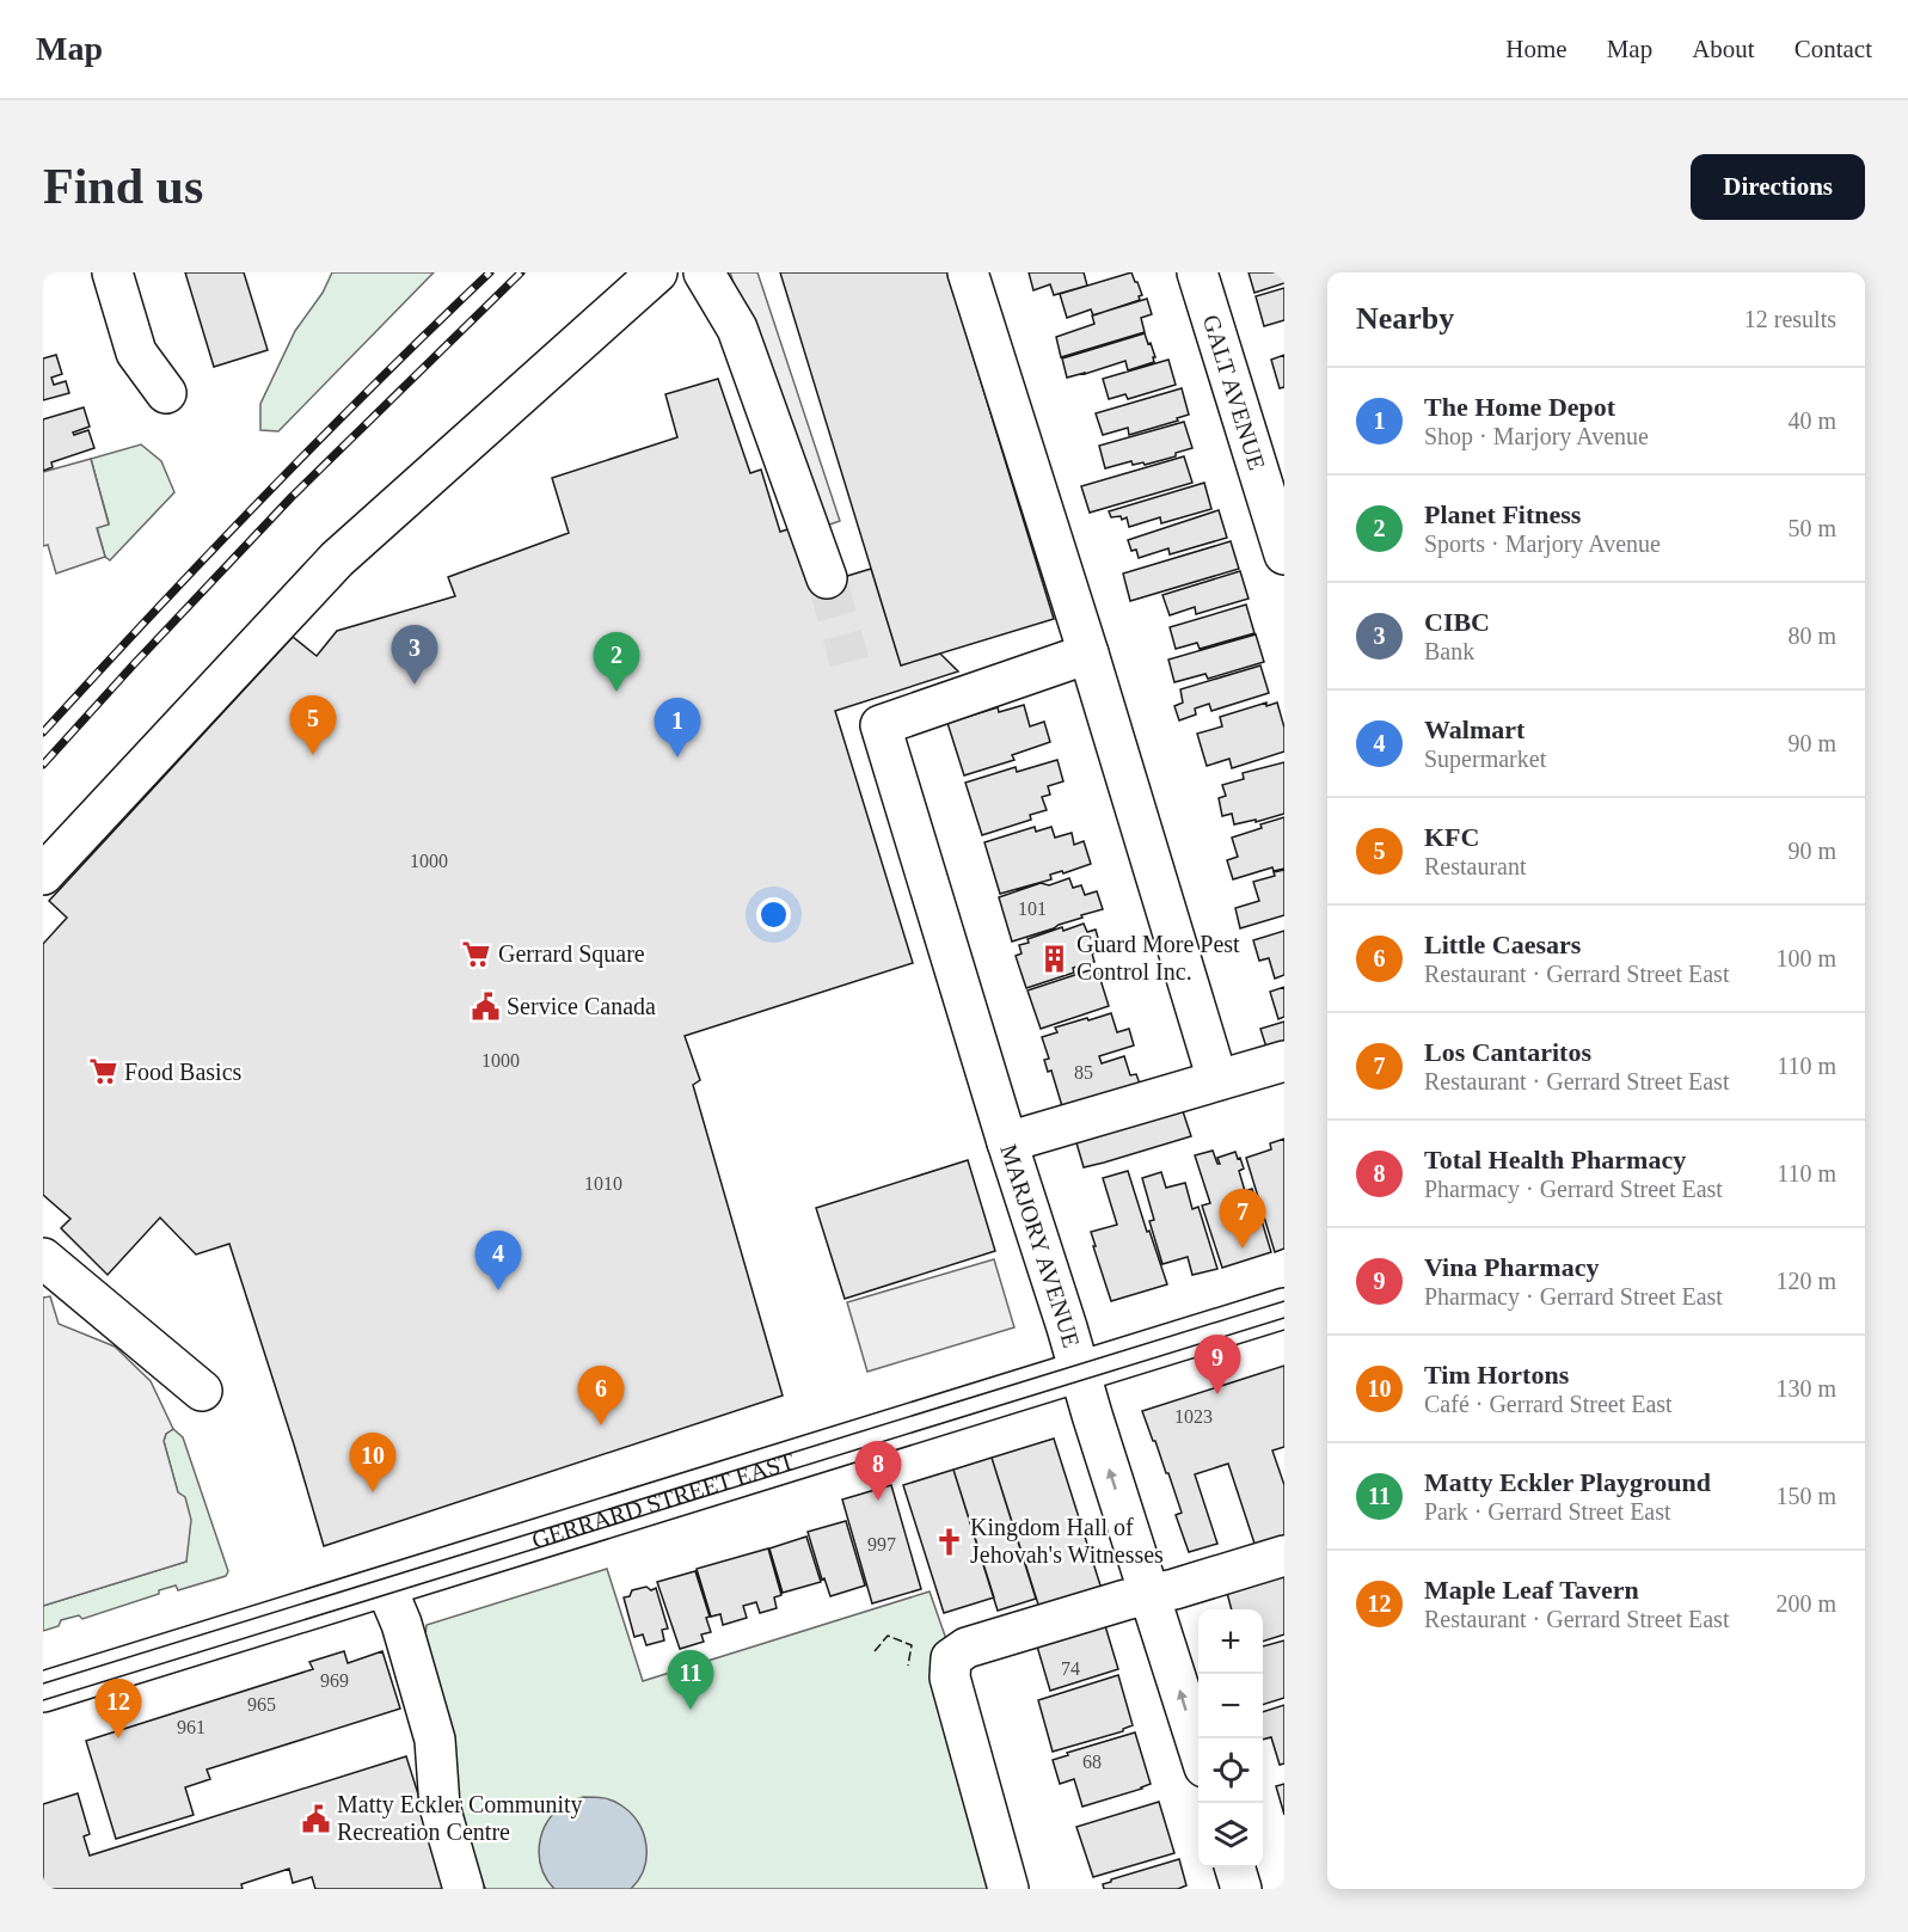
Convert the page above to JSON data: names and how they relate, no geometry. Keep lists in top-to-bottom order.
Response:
{
  "streets": {
    "street": ["GALT AVENUE", "MARJORY AVENUE", "GERRARD STREET EAST"]
  },
  "crossings": [
    ["MARJORY AVENUE", "GERRARD STREET EAST"]
  ],
  "places": {
    "supermarket": ["Gerrard Square", "Food Basics"],
    "building": ["Guard More Pest Control Inc."],
    "public building": ["Service Canada", "Matty Eckler Community Recreation Centre"],
    "church": ["Kingdom Hall of Jehovah's Witnesses"]
  },
  "house_numbers": [
    "1000",
    "101",
    "1000",
    "85",
    "1010",
    "1023",
    "997",
    "74",
    "969",
    "965",
    "961",
    "68"
  ],
  "page": {
    "header": "Map",
    "nav": [
      "Home",
      "Map",
      "About",
      "Contact"
    ],
    "buttons": "Directions",
    "title": "Find us",
    "heading": ["Nearby", "12 results"],
    "list": [
      {
        "mark": "1",
        "name": "The Home Depot",
        "note": "Shop · Marjory Avenue",
        "value": "40 m"
      },
      {
        "mark": "2",
        "name": "Planet Fitness",
        "note": "Sports · Marjory Avenue",
        "value": "50 m"
      },
      {
        "mark": "3",
        "name": "CIBC",
        "note": "Bank",
        "value": "80 m"
      },
      {
        "mark": "4",
        "name": "Walmart",
        "note": "Supermarket",
        "value": "90 m"
      },
      {
        "mark": "5",
        "name": "KFC",
        "note": "Restaurant",
        "value": "90 m"
      },
      {
        "mark": "6",
        "name": "Little Caesars",
        "note": "Restaurant · Gerrard Street East",
        "value": "100 m"
      },
      {
        "mark": "7",
        "name": "Los Cantaritos",
        "note": "Restaurant · Gerrard Street East",
        "value": "110 m"
      },
      {
        "mark": "8",
        "name": "Total Health Pharmacy",
        "note": "Pharmacy · Gerrard Street East",
        "value": "110 m"
      },
      {
        "mark": "9",
        "name": "Vina Pharmacy",
        "note": "Pharmacy · Gerrard Street East",
        "value": "120 m"
      },
      {
        "mark": "10",
        "name": "Tim Hortons",
        "note": "Café · Gerrard Street East",
        "value": "130 m"
      },
      {
        "mark": "11",
        "name": "Matty Eckler Playground",
        "note": "Park · Gerrard Street East",
        "value": "150 m"
      },
      {
        "mark": "12",
        "name": "Maple Leaf Tavern",
        "note": "Restaurant · Gerrard Street East",
        "value": "200 m"
      }
    ],
    "pins": [
      "3",
      "2",
      "5",
      "1",
      "7",
      "4",
      "9",
      "6",
      "10",
      "8",
      "11",
      "12"
    ],
    "map_buttons": ["+", "−"]
  }
}
